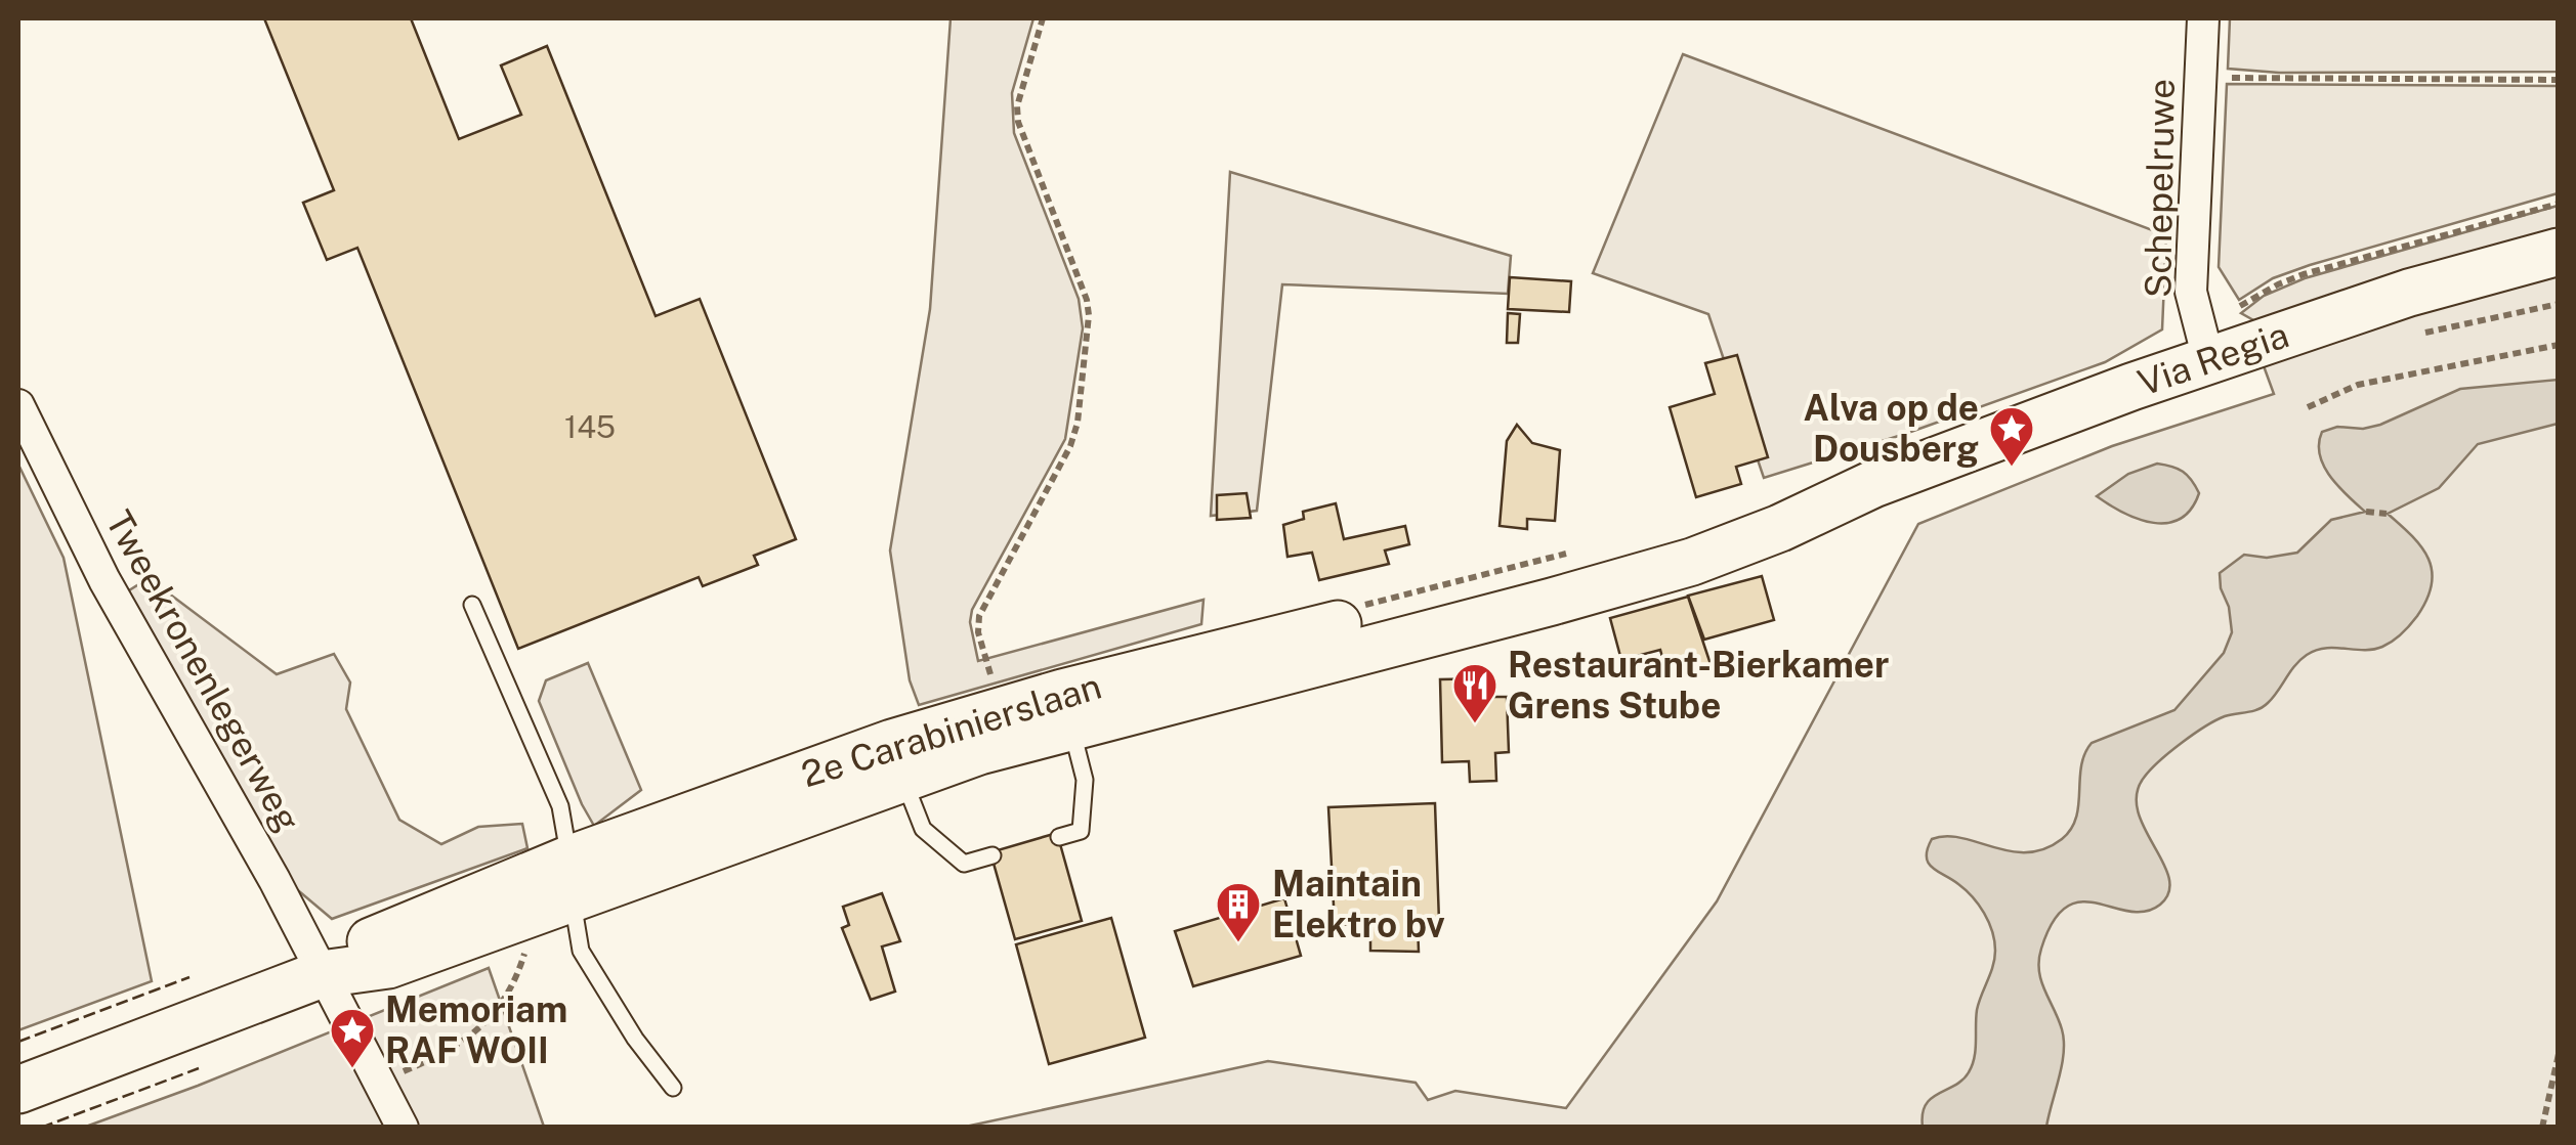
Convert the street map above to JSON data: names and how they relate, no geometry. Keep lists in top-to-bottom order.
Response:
{
  "streets": {
    "main road": ["Via Regia", "2e Carabinierslaan"],
    "street": ["Schepelruwe", "Tweekronenlegerweg"]
  },
  "crossings": [
    ["Schepelruwe", "Via Regia"],
    ["Via Regia", "2e Carabinierslaan"],
    ["Tweekronenlegerweg", "2e Carabinierslaan"]
  ],
  "places": {
    "place": ["Alva op de Dousberg", "Memoriam RAF WOII"],
    "restaurant": ["Restaurant-Bierkamer Grens Stube"],
    "building": ["Maintain Elektro bv"]
  },
  "house_numbers": ["145"]
}
